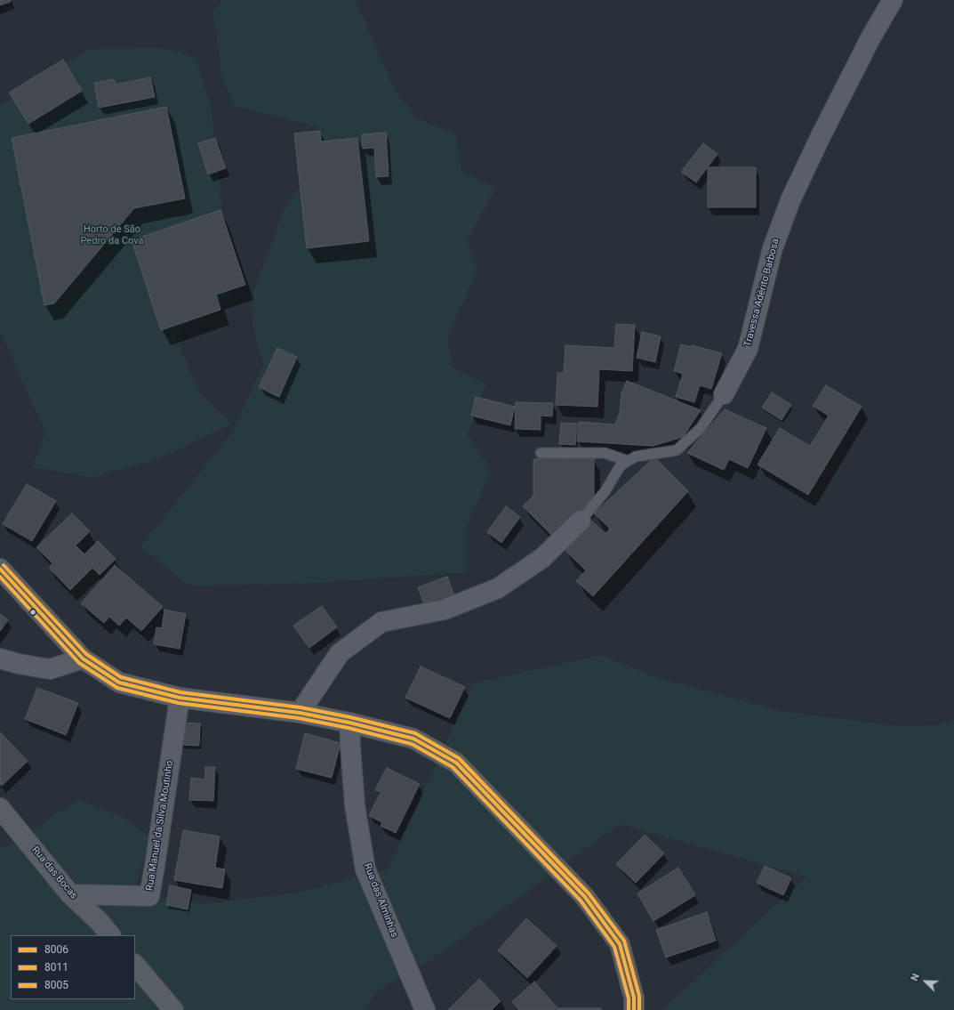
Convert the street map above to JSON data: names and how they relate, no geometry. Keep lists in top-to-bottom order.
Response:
{
  "streets": {
    "street": [
      "Travessa Adérito Barbosa",
      "Rua Manuel da Silva Moutinho",
      "Rua das Bocas",
      "Rua das Alminhas"
    ]
  },
  "crossings": [
    ["Rua Manuel da Silva Moutinho", "Rua das Bocas"]
  ],
  "parks": ["Horto de São Pedro da Cova"],
  "lines": ["transit line 8005", "transit line 8006", "transit line 8011"],
  "legend": ["8006", "8011", "8005"],
  "north": "top left"
}
